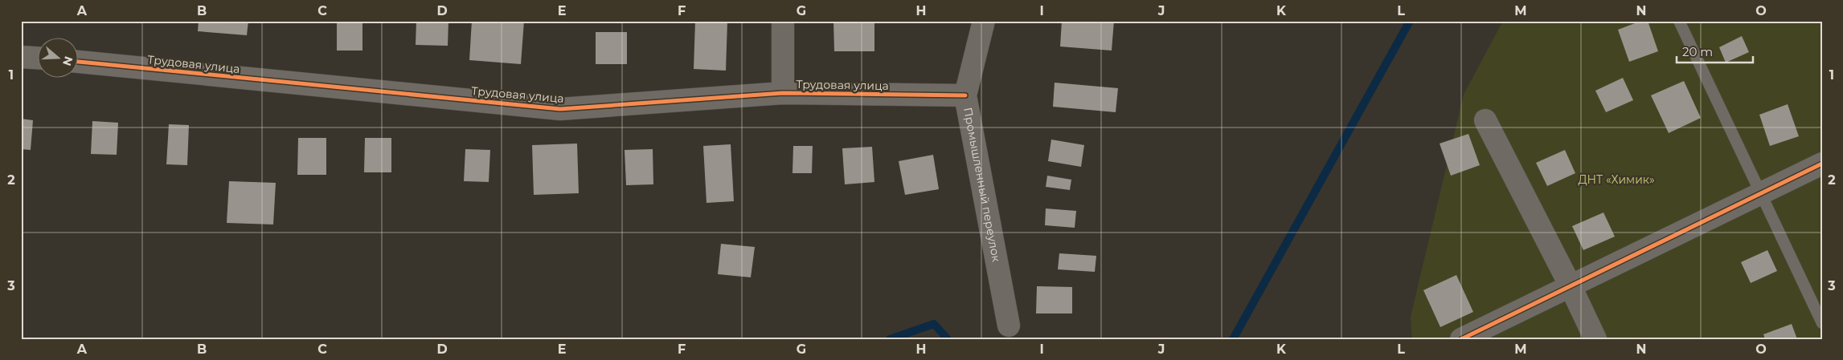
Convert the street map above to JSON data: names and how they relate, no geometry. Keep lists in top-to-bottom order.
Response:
{
  "streets": {
    "street": ["Трудовая улица", "Промышленный переулок"]
  },
  "crossings": [
    ["Трудовая улица", "Промышленный переулок"]
  ],
  "parks": ["ДНТ «Химик»"],
  "scale_bar": "20 m",
  "north": "right",
  "grid": {
    "columns": [
      "A",
      "B",
      "C",
      "D",
      "E",
      "F",
      "G",
      "H",
      "I",
      "J",
      "K",
      "L",
      "M",
      "N",
      "O"
    ],
    "rows": ["1", "2", "3"]
  }
}
